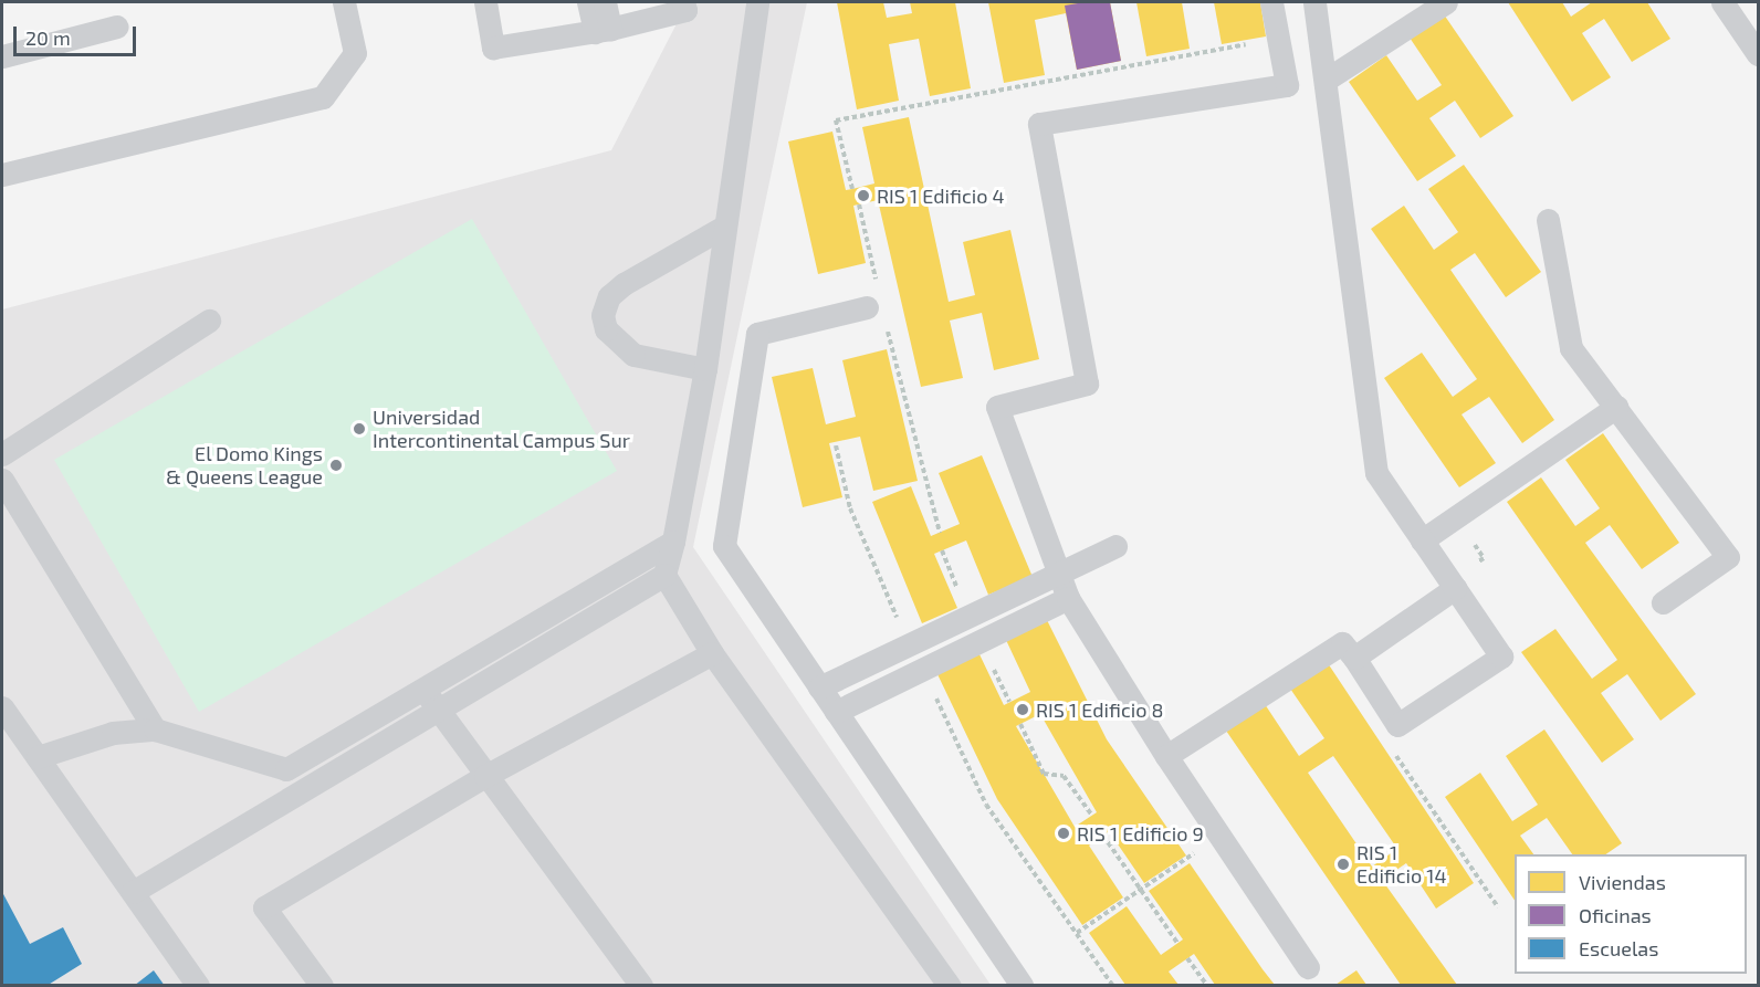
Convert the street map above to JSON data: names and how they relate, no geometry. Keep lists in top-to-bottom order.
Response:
{
  "places": [
    "RIS 1 Edificio 4",
    "Universidad Intercontinental Campus Sur",
    "El Domo Kings & Queens League",
    "RIS 1 Edificio 8",
    "RIS 1 Edificio 9",
    "RIS 1 Edificio 14"
  ],
  "legend": ["Viviendas", "Oficinas", "Escuelas"],
  "scale_bar": "20 m"
}
